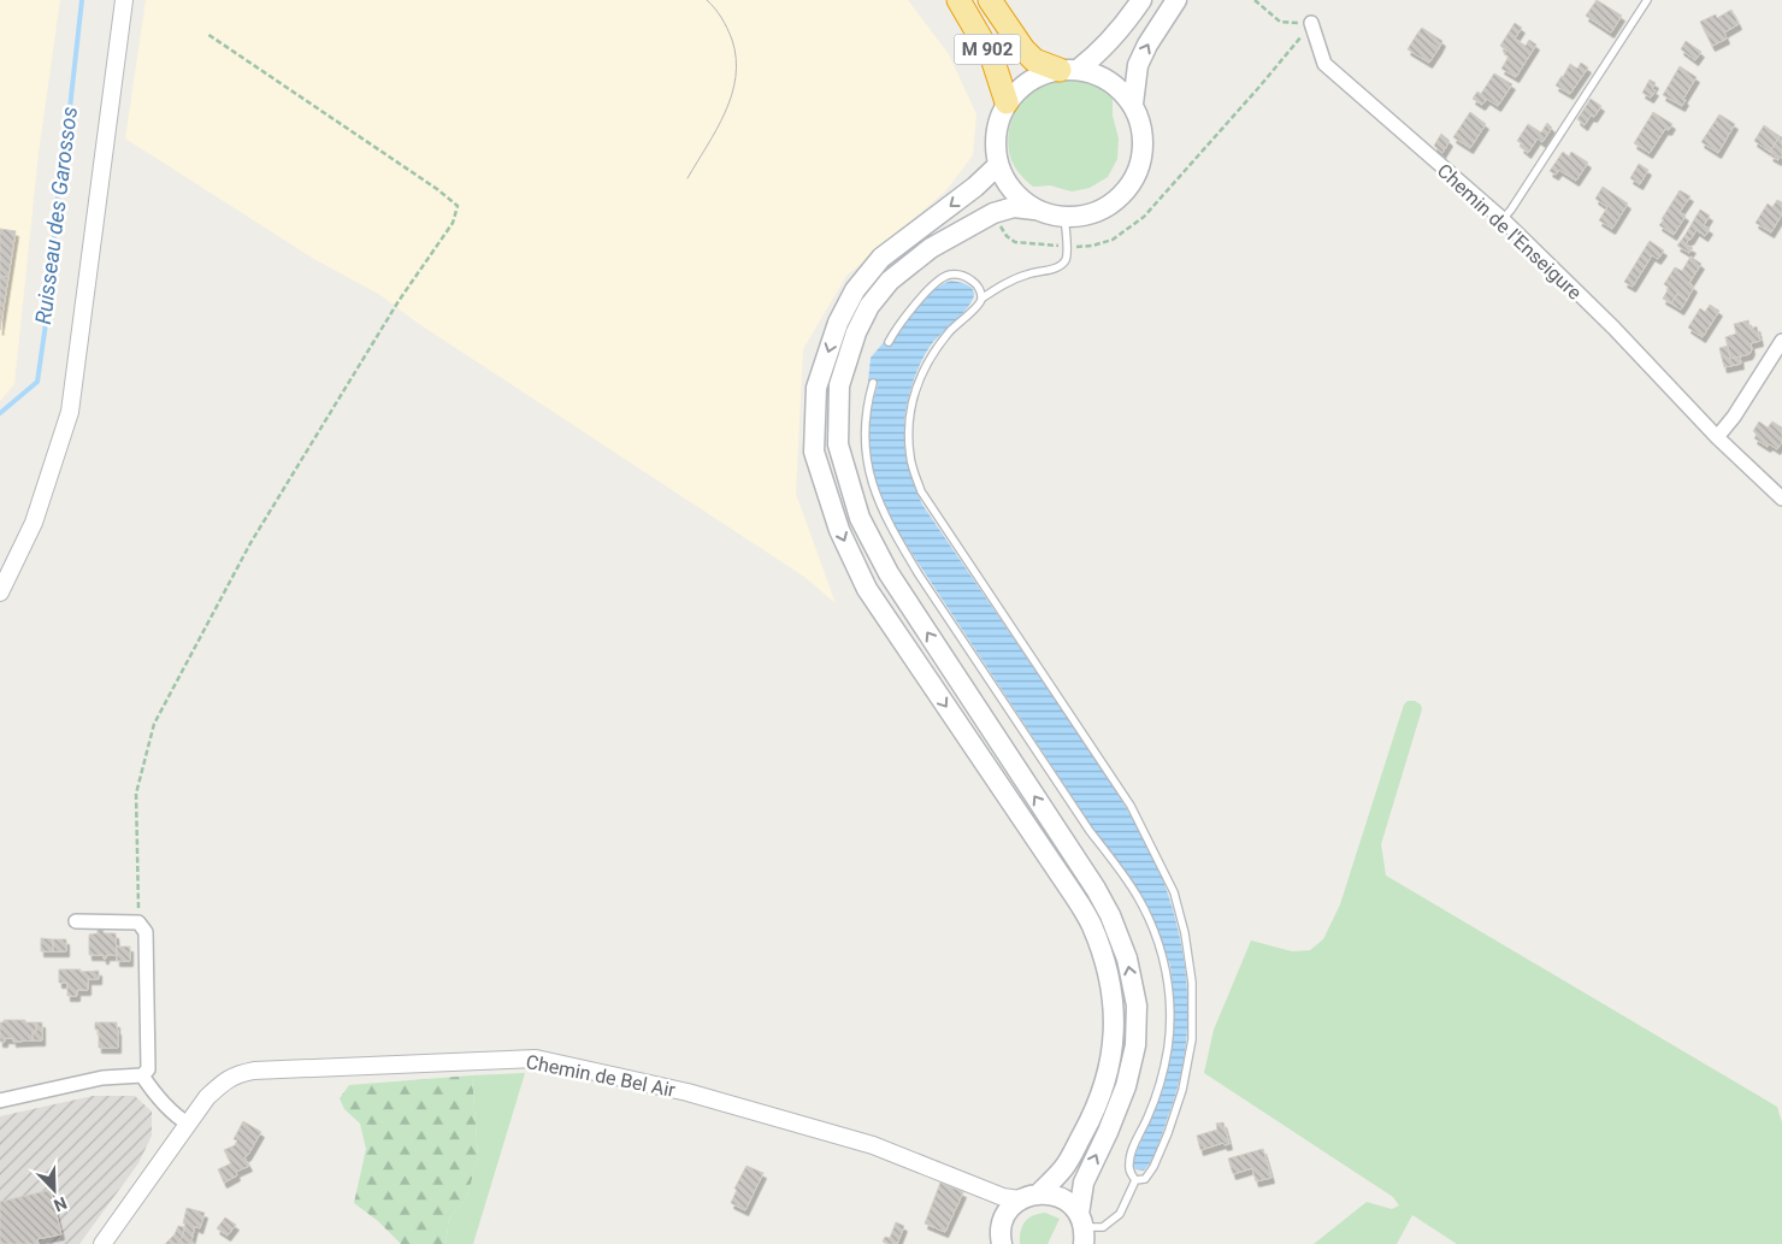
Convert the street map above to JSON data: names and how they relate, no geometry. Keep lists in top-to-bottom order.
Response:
{
  "streets": {
    "highway": ["M 902"],
    "street": ["Chemin de l'Enseigure", "Chemin de Bel Air"]
  },
  "water": ["Ruisseau des Garossos"],
  "north": "bottom right"
}
